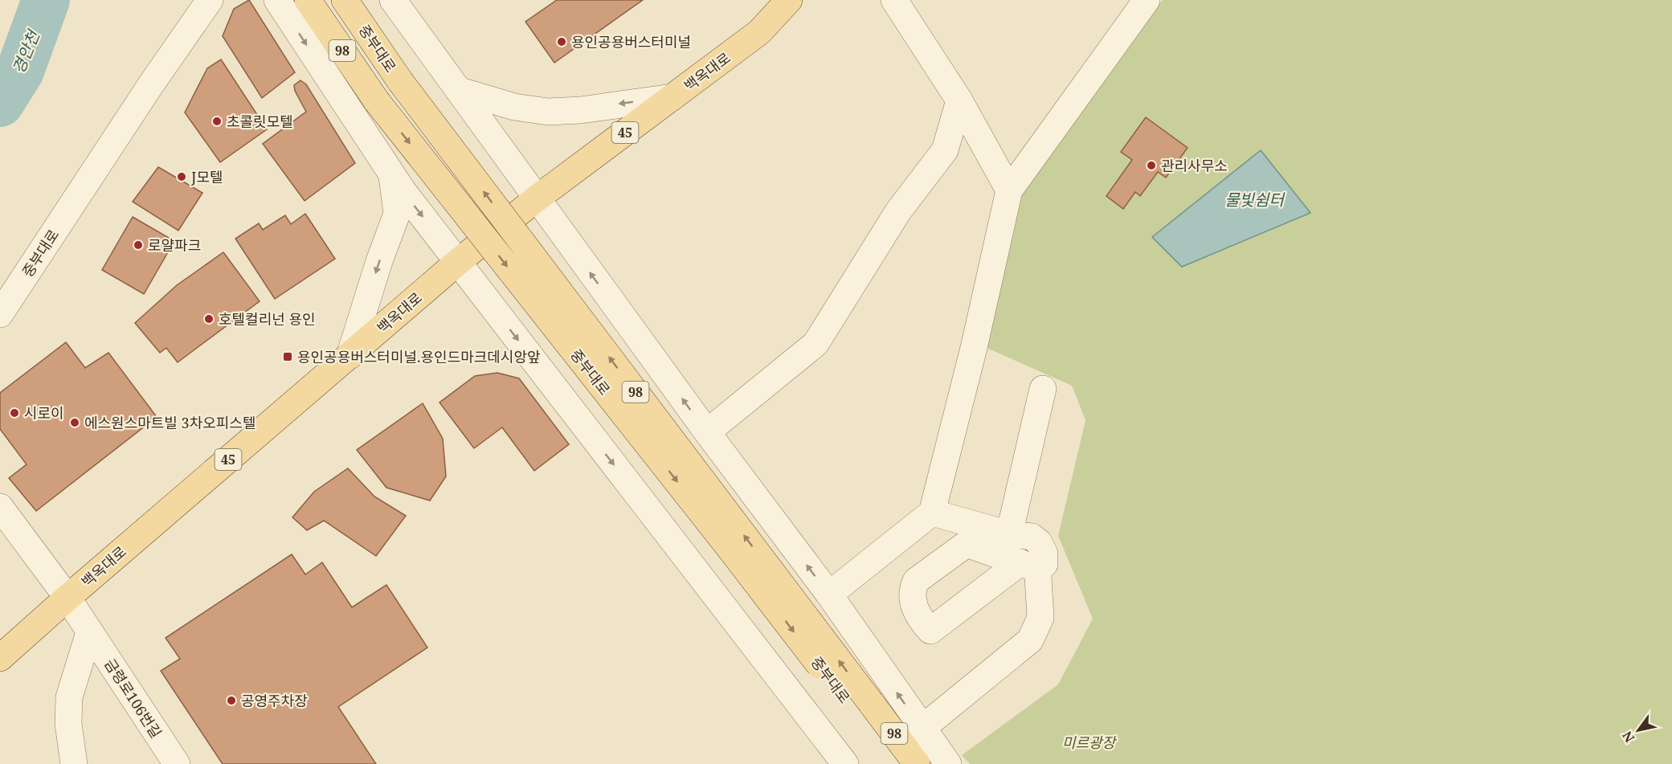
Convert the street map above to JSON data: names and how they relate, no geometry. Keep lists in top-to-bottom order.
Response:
{
  "streets": {
    "main road": [
      "중부대로",
      "98",
      "백옥대로",
      "45"
    ],
    "street": ["금령로106번길"]
  },
  "crossings": [
    ["백옥대로", "금령로106번길"]
  ],
  "water": ["경안천", "물빛쉼터"],
  "parks": ["미르광장"],
  "places": {
    "other": [
      "용인공용버스터미널",
      "초콜릿모텔",
      "관리사무소",
      "J모텔",
      "로얄파크",
      "호텔컬리넌 용인",
      "시로이",
      "에스원스마트빌 3차오피스텔",
      "공영주차장"
    ],
    "transit": ["용인공용버스터미널.용인드마크데시앙앞"]
  },
  "north": "bottom left"
}
